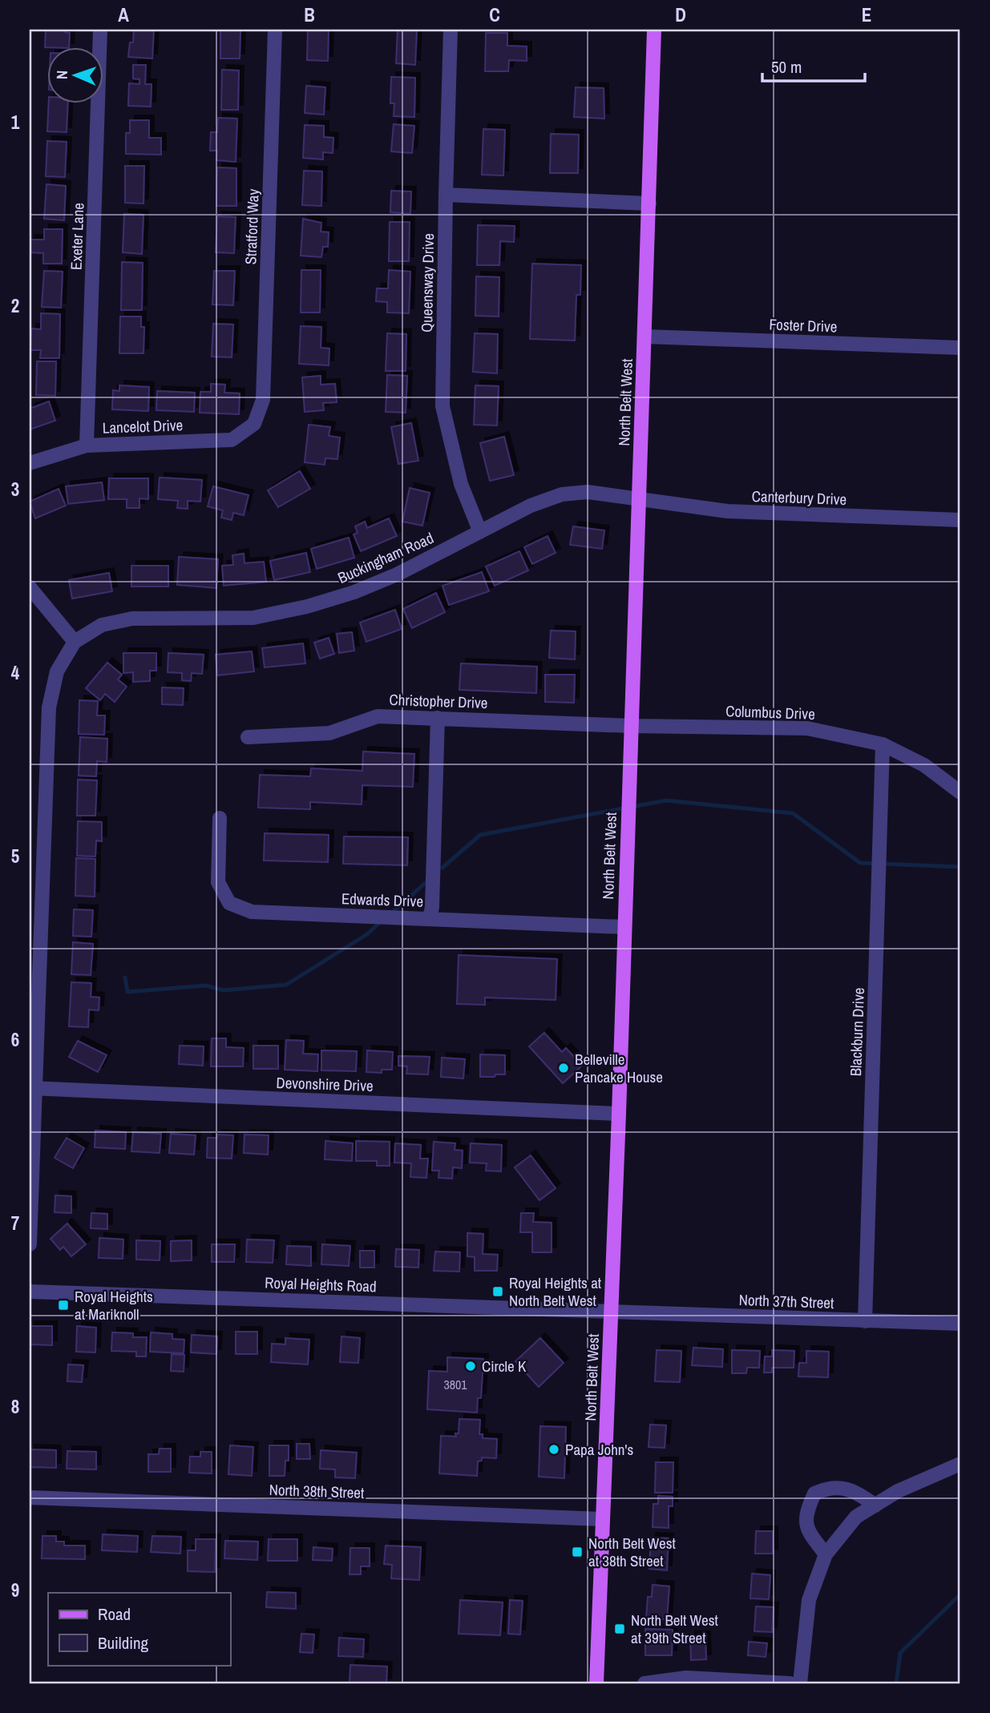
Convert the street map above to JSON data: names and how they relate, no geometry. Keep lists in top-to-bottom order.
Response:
{
  "streets": {
    "main road": ["North Belt West"],
    "street": [
      "Stratford Way",
      "Exeter Lane",
      "Queensway Drive",
      "Foster Drive",
      "Lancelot Drive",
      "Canterbury Drive",
      "Buckingham Road",
      "Christopher Drive",
      "Columbus Drive",
      "Edwards Drive",
      "Blackburn Drive",
      "Devonshire Drive",
      "Royal Heights Road",
      "North 37th Street",
      "North 38th Street"
    ]
  },
  "crossings": [
    ["Stratford Way", "Lancelot Drive"],
    ["Exeter Lane", "Lancelot Drive"],
    ["Queensway Drive", "Buckingham Road"],
    ["Foster Drive", "North Belt West"],
    ["North Belt West", "Canterbury Drive"],
    ["North Belt West", "Buckingham Road"],
    ["North Belt West", "Christopher Drive"],
    ["North Belt West", "Columbus Drive"],
    ["North Belt West", "Edwards Drive"],
    ["North Belt West", "Devonshire Drive"],
    ["North Belt West", "Royal Heights Road"],
    ["North Belt West", "North 37th Street"],
    ["North Belt West", "North 38th Street"],
    ["Canterbury Drive", "Buckingham Road"],
    ["Christopher Drive", "Columbus Drive"],
    ["Columbus Drive", "Blackburn Drive"],
    ["Blackburn Drive", "North 37th Street"],
    ["Royal Heights Road", "North 37th Street"]
  ],
  "places": {
    "other": ["Belleville Pancake House", "Circle K", "Papa John's"],
    "transit": [
      "Royal Heights at North Belt West",
      "Royal Heights at Mariknoll",
      "North Belt West at 38th Street",
      "North Belt West at 39th Street"
    ]
  },
  "house_numbers": ["3801"],
  "legend": ["Road", "Building"],
  "scale_bar": "50 m",
  "north": "left",
  "grid": {
    "columns": [
      "A",
      "B",
      "C",
      "D",
      "E"
    ],
    "rows": [
      "1",
      "2",
      "3",
      "4",
      "5",
      "6",
      "7",
      "8",
      "9"
    ]
  }
}
